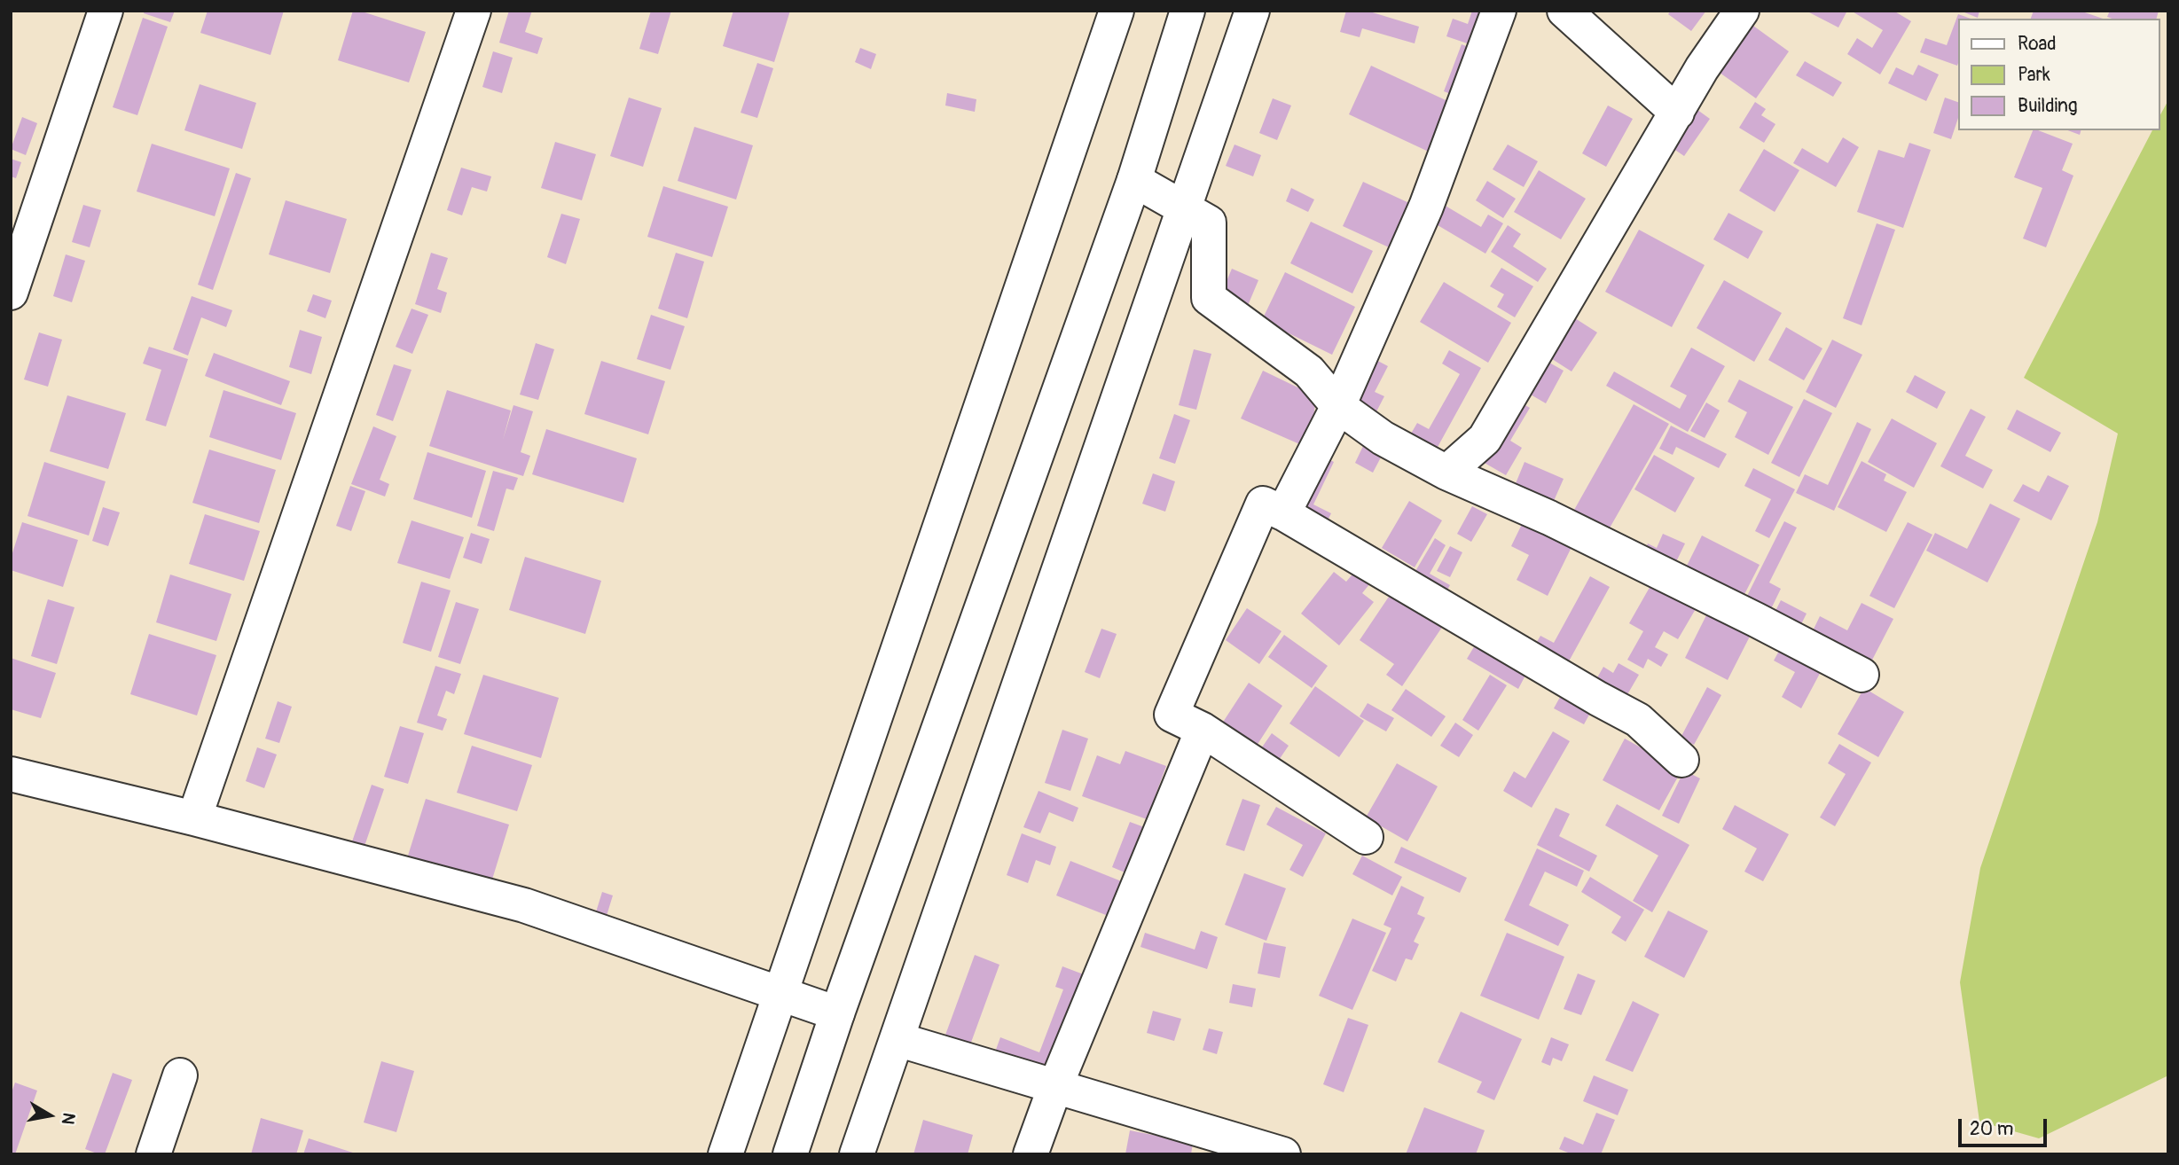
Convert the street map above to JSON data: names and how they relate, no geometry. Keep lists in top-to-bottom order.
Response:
{
  "legend": ["Road", "Park", "Building"],
  "scale_bar": "20 m",
  "north": "right"
}
